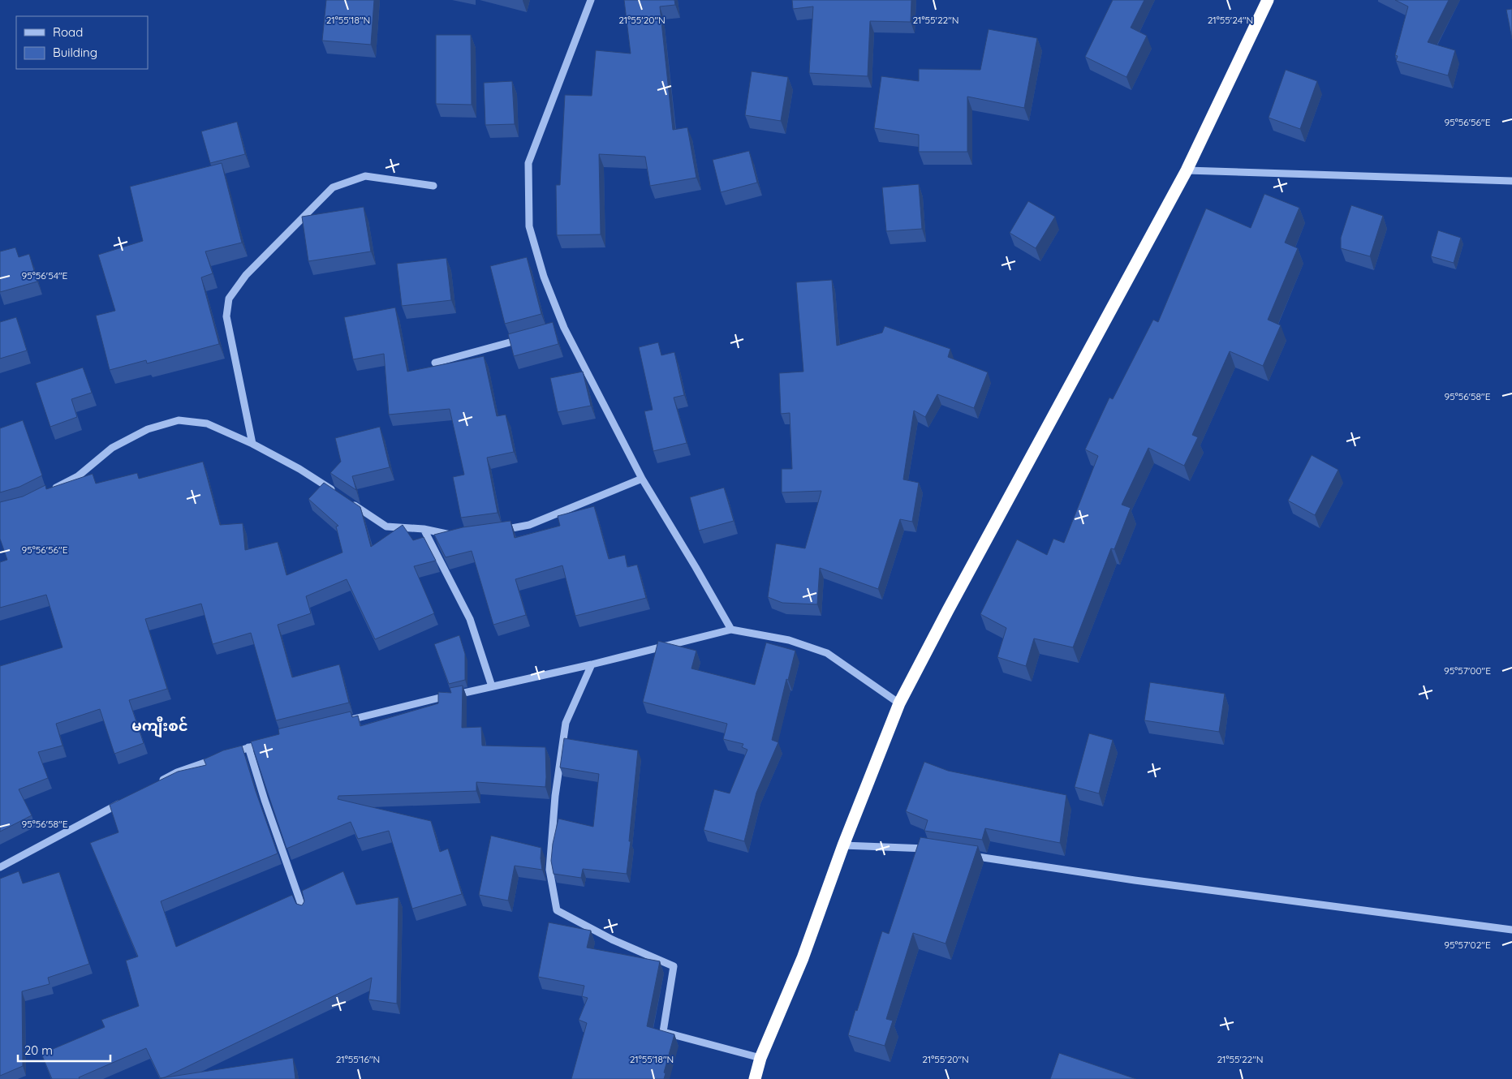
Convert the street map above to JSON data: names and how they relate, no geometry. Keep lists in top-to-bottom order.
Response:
{
  "districts": ["မကျီးစင်"],
  "legend": ["Road", "Building"],
  "scale_bar": "20 m",
  "coordinates": [
    "21°55'18\"N",
    "21°55'20\"N",
    "21°55'22\"N",
    "21°55'24\"N",
    "95°56'56\"E",
    "95°56'54\"E",
    "95°56'58\"E",
    "95°57'00\"E",
    "95°57'02\"E",
    "21°55'16\"N"
  ]
}
